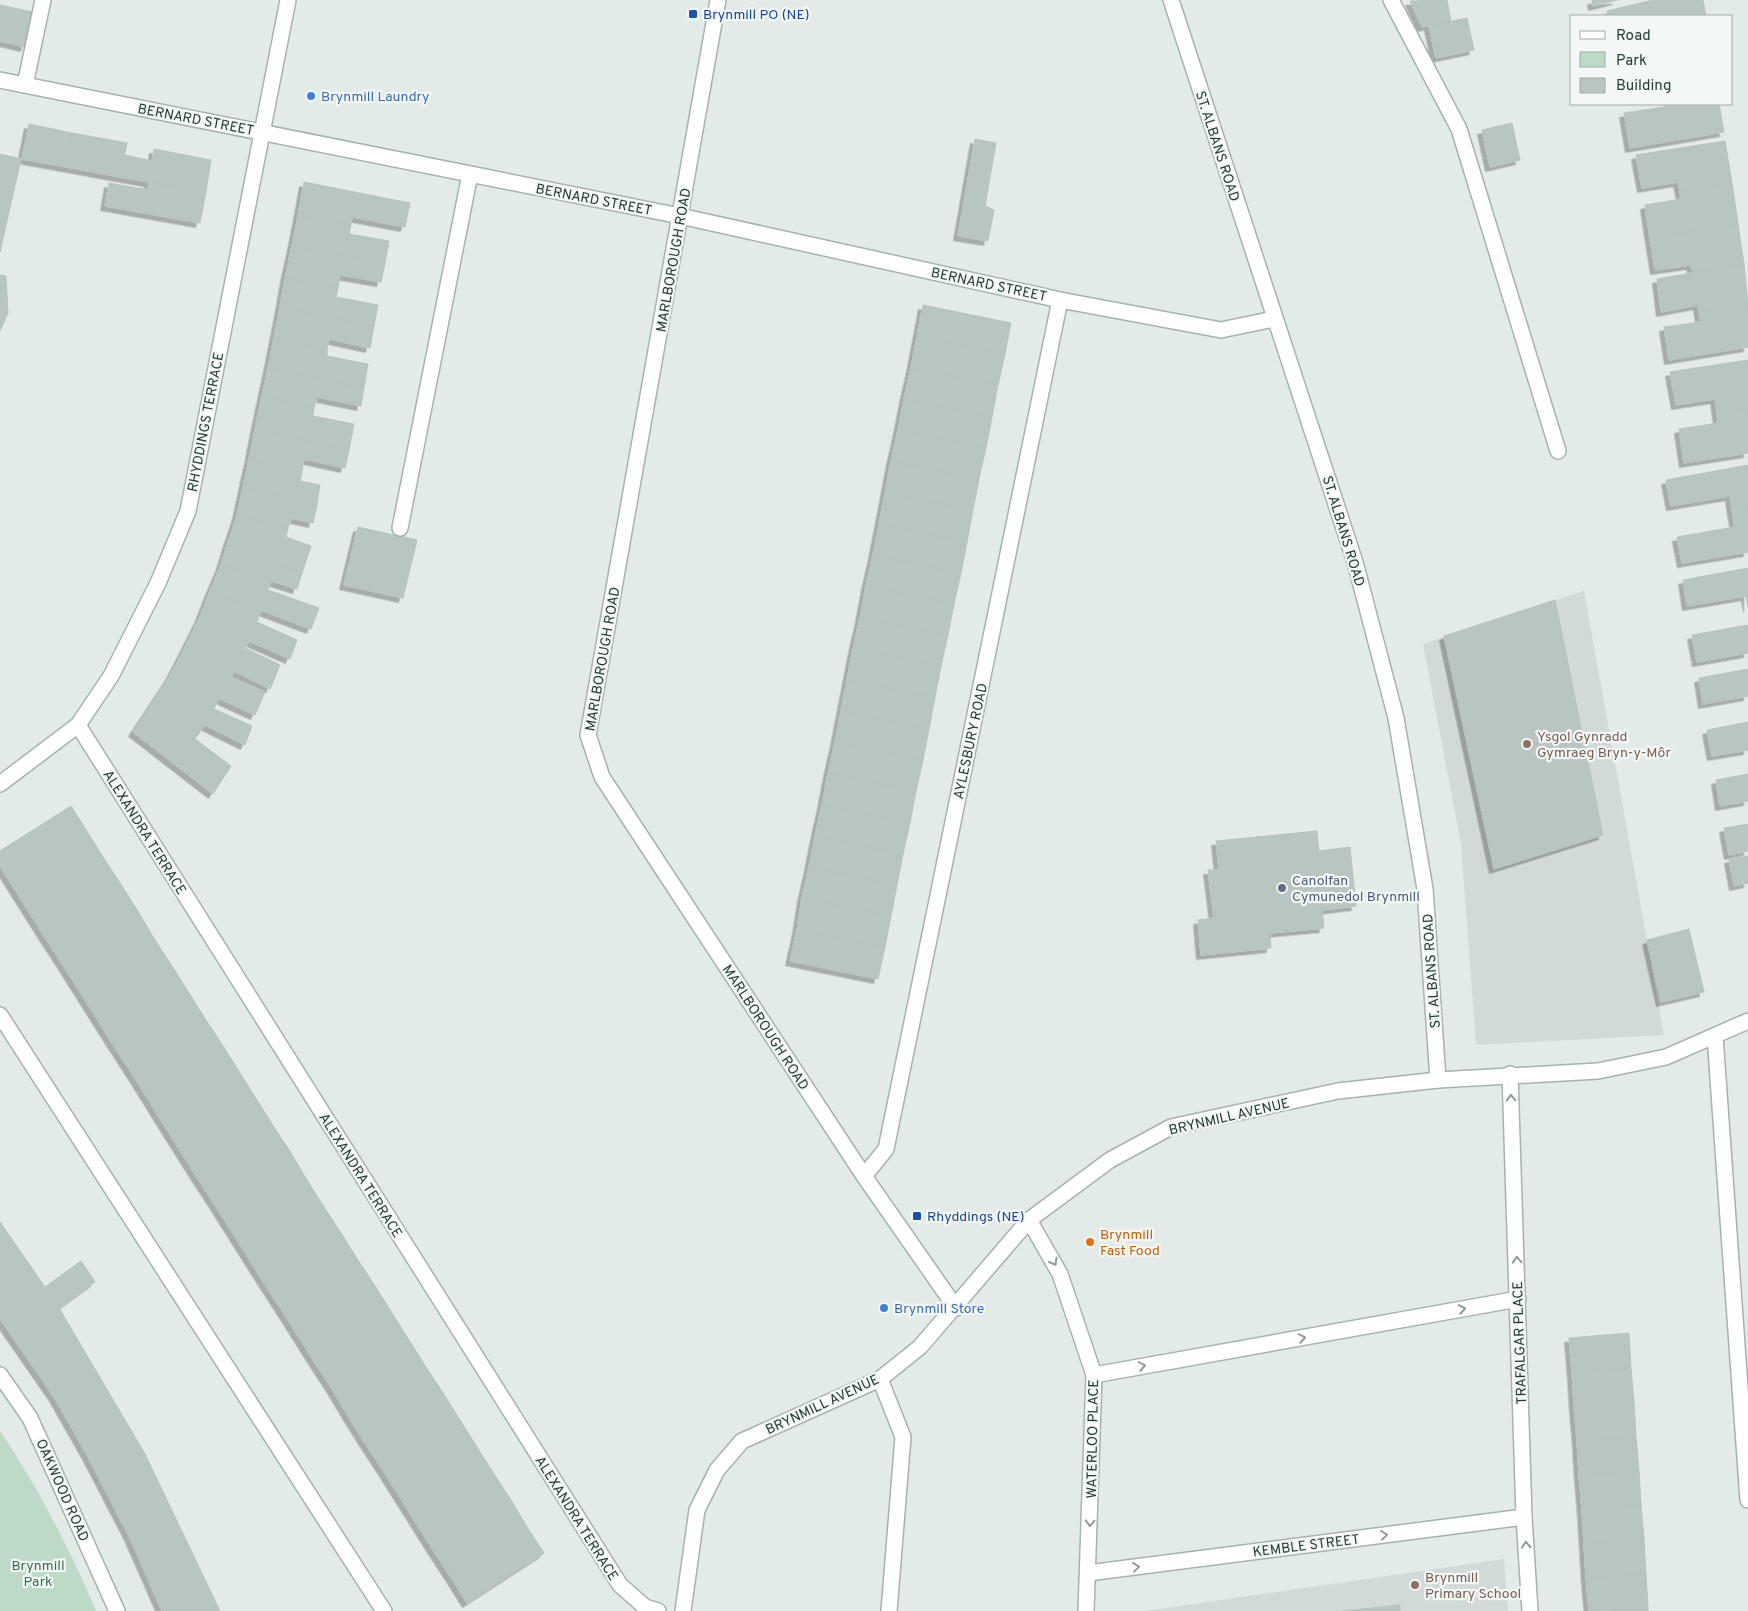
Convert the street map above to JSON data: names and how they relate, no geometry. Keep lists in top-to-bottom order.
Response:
{
  "streets": {
    "street": [
      "BERNARD STREET",
      "ST. ALBANS ROAD",
      "MARLBOROUGH ROAD",
      "RHYDDINGS TERRACE",
      "AYLESBURY ROAD",
      "ALEXANDRA TERRACE",
      "BRYNMILL AVENUE",
      "TRAFALGAR PLACE",
      "WATERLOO PLACE",
      "OAKWOOD ROAD",
      "KEMBLE STREET"
    ]
  },
  "crossings": [
    ["BERNARD STREET", "ST. ALBANS ROAD"],
    ["BERNARD STREET", "MARLBOROUGH ROAD"],
    ["BERNARD STREET", "RHYDDINGS TERRACE"],
    ["BERNARD STREET", "AYLESBURY ROAD"],
    ["ST. ALBANS ROAD", "BRYNMILL AVENUE"],
    ["MARLBOROUGH ROAD", "AYLESBURY ROAD"],
    ["MARLBOROUGH ROAD", "BRYNMILL AVENUE"],
    ["RHYDDINGS TERRACE", "ALEXANDRA TERRACE"],
    ["BRYNMILL AVENUE", "TRAFALGAR PLACE"],
    ["BRYNMILL AVENUE", "WATERLOO PLACE"],
    ["TRAFALGAR PLACE", "KEMBLE STREET"],
    ["WATERLOO PLACE", "KEMBLE STREET"]
  ],
  "one_way": ["TRAFALGAR PLACE", "WATERLOO PLACE", "KEMBLE STREET"],
  "parks": ["Brynmill Park"],
  "places": {
    "transit": ["Brynmill PO (NE)", "Rhyddings (NE)"],
    "other": [
      "Brynmill Laundry",
      "Ysgol Gynradd Gymraeg Bryn-y-Môr",
      "Canolfan Cymunedol Brynmill",
      "Brynmill Fast Food",
      "Brynmill Store",
      "Brynmill Primary School"
    ]
  },
  "legend": ["Road", "Park", "Building"]
}
